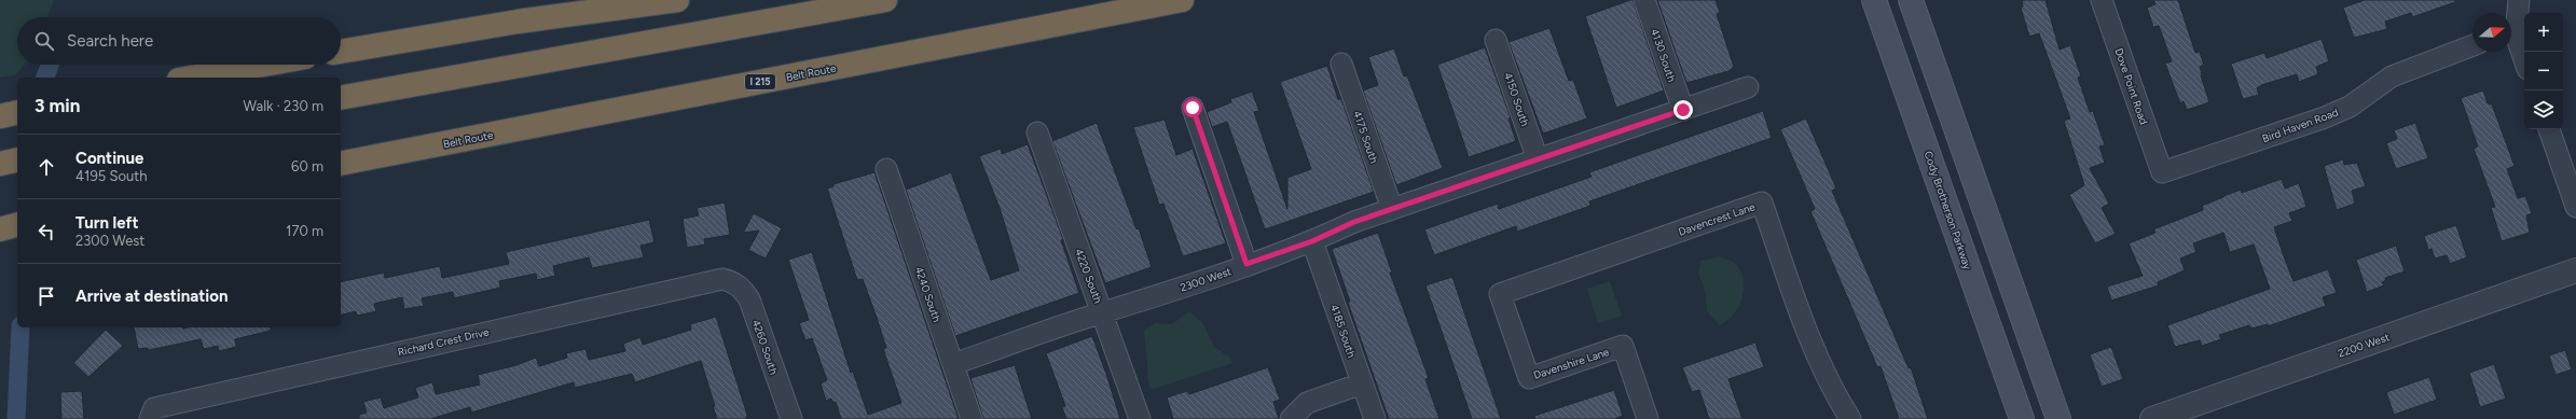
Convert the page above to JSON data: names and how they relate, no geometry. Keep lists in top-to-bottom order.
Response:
{
  "streets": {
    "highway": ["Belt Route", "I 215"],
    "main road": ["Cody Brotherson Parkway"],
    "street": [
      "4130 South",
      "Dove Point Road",
      "4150 South",
      "Bird Haven Road",
      "4175 South",
      "Davencrest Lane",
      "4220 South",
      "2300 West",
      "4240 South",
      "4185 South",
      "Richard Crest Drive",
      "2200 West",
      "4260 South",
      "Davenshire Lane"
    ]
  },
  "crossings": [
    ["4130 South", "2300 West"],
    ["Dove Point Road", "Bird Haven Road"],
    ["4150 South", "2300 West"],
    ["4175 South", "2300 West"],
    ["Davencrest Lane", "Davenshire Lane"],
    ["4220 South", "2300 West"],
    ["2300 West", "4240 South"],
    ["2300 West", "4185 South"],
    ["Richard Crest Drive", "4260 South"]
  ],
  "north": "right",
  "page": {
    "map_buttons": ["+", "−"],
    "search": "Search here",
    "heading": ["3 min", "Walk · 230 m"],
    "list": [
      ["Continue", "4195 South", "60 m"],
      ["Turn left", "2300 West", "170 m"],
      "Arrive at destination"
    ]
  }
}
